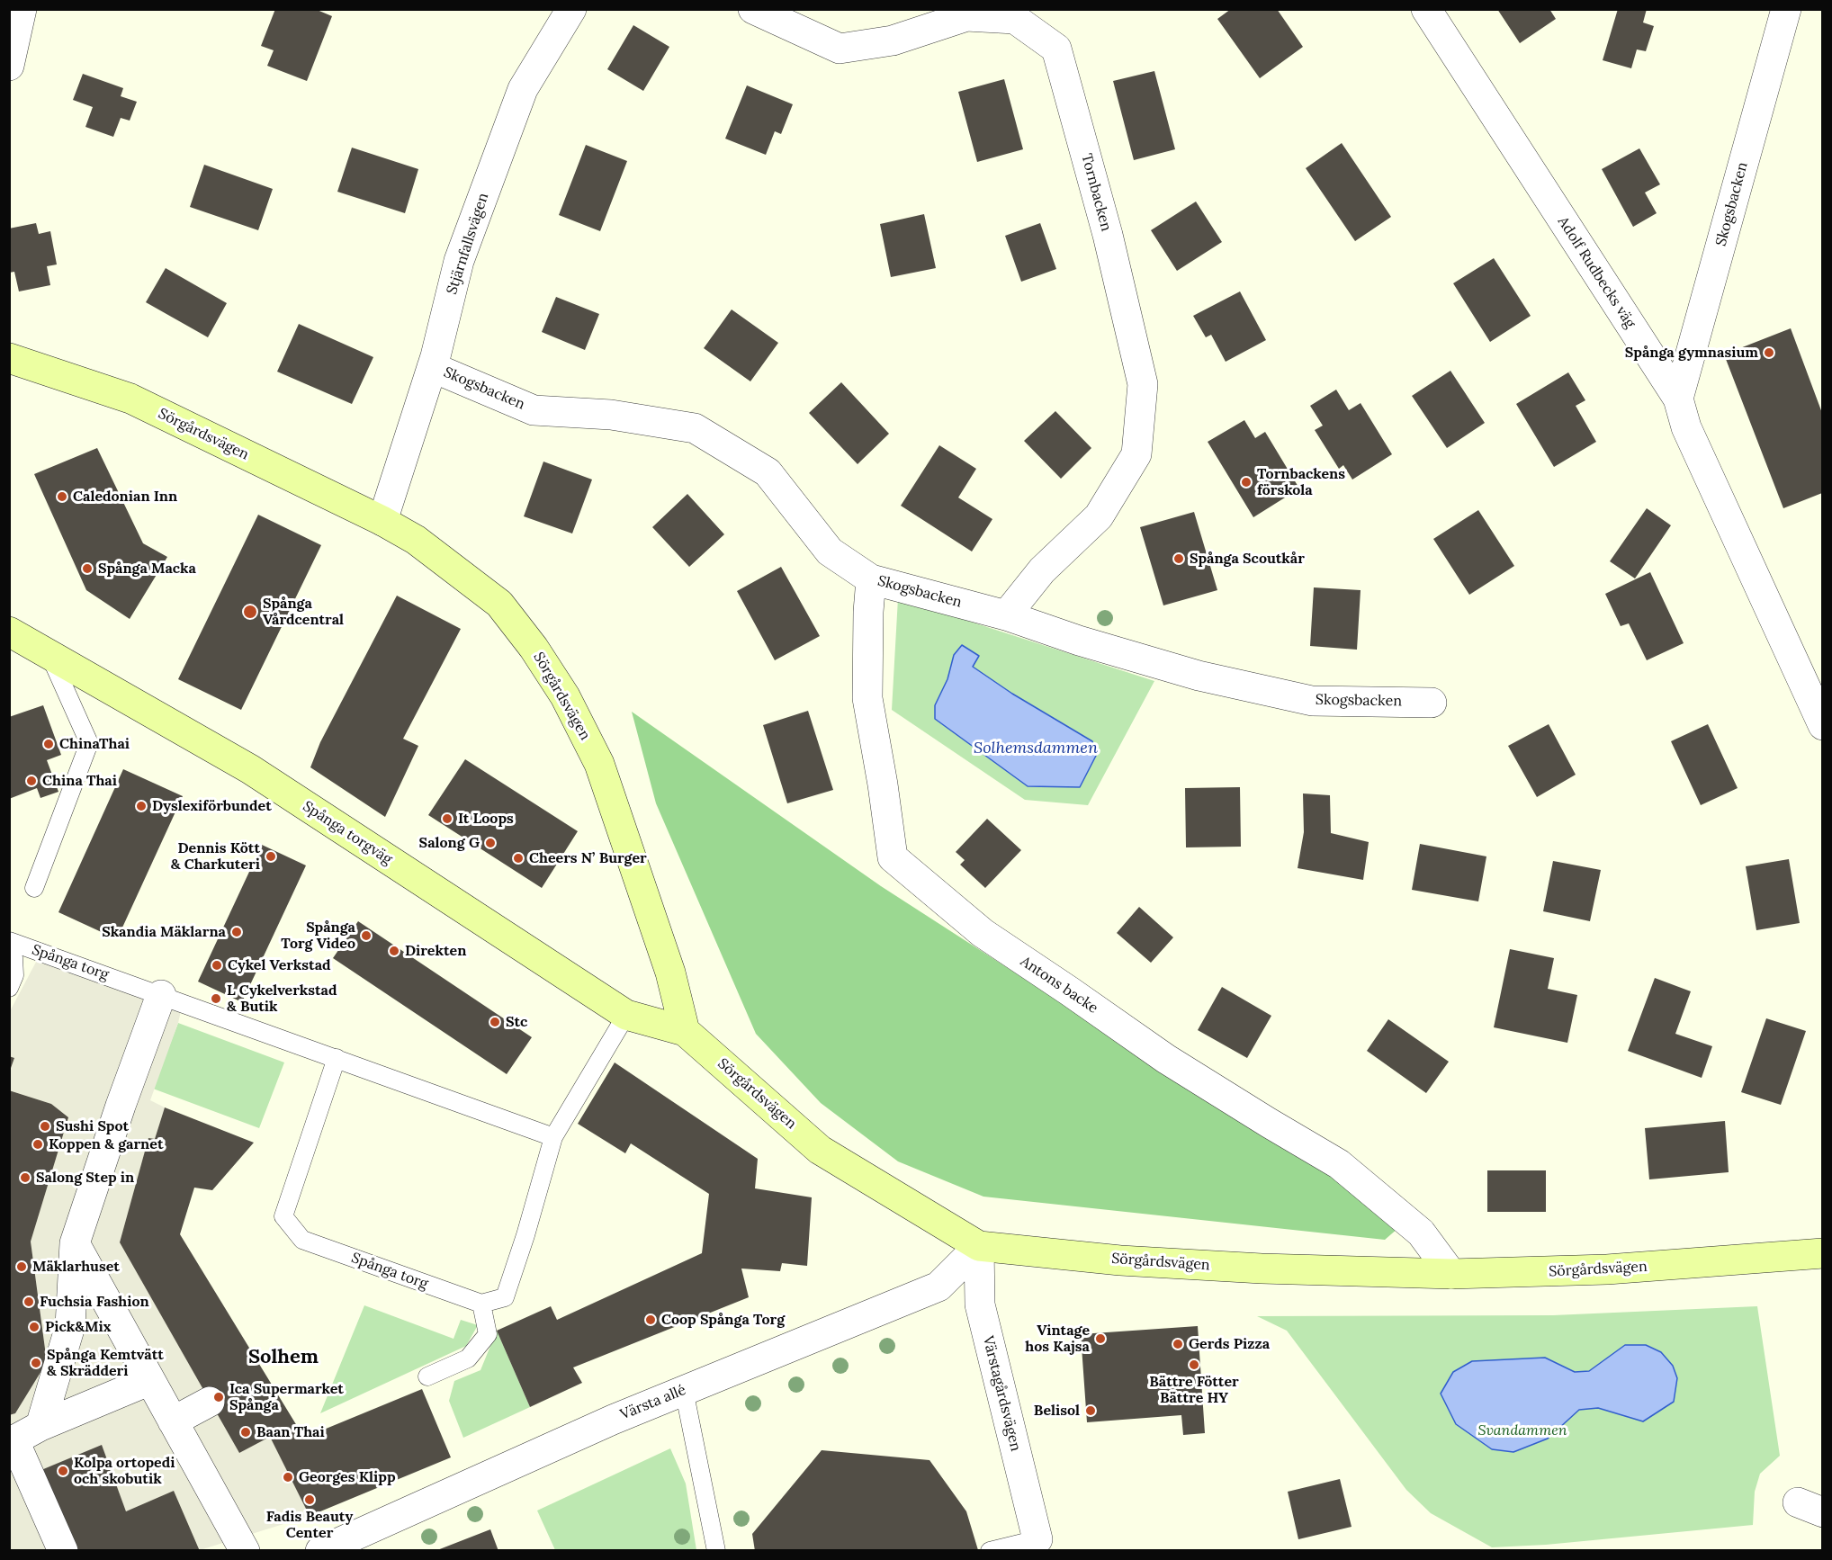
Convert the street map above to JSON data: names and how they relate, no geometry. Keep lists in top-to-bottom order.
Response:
{
  "streets": {
    "street": [
      "Tornbacken",
      "Skogsbacken",
      "Stjärnfallsvägen",
      "Adolf Rudbecks väg",
      "Sörgårdsvägen",
      "Spånga torgväg",
      "Antons backe",
      "Värstagårdsvägen",
      "Värsta allé"
    ],
    "lane": ["Spånga torg"]
  },
  "crossings": [
    ["Tornbacken", "Skogsbacken"],
    ["Skogsbacken", "Stjärnfallsvägen"],
    ["Skogsbacken", "Adolf Rudbecks väg"],
    ["Skogsbacken", "Antons backe"],
    ["Stjärnfallsvägen", "Sörgårdsvägen"],
    ["Sörgårdsvägen", "Spånga torgväg"],
    ["Sörgårdsvägen", "Antons backe"],
    ["Sörgårdsvägen", "Värstagårdsvägen"],
    ["Sörgårdsvägen", "Värsta allé"],
    ["Värstagårdsvägen", "Värsta allé"]
  ],
  "districts": ["Solhem"],
  "water": ["Solhemsdammen"],
  "parks": ["Svandammen"],
  "places": [
    "Spånga gymnasium",
    "Tornbackens förskola",
    "Caledonian Inn",
    "Spånga Scoutkår",
    "Spånga Macka",
    "Spånga Vårdcentral",
    "ChinaThai",
    "China Thai",
    "Dyslexiförbundet",
    "It Loops",
    "Salong G",
    "Dennis Kött & Charkuteri",
    "Cheers N’ Burger",
    "Skandia Mäklarna",
    "Spånga Torg Video",
    "Direkten",
    "Cykel Verkstad",
    "L Cykelverkstad & Butik",
    "Stc",
    "Sushi Spot",
    "Koppen & garnet",
    "Salong Step in",
    "Mäklarhuset",
    "Fuchsia Fashion",
    "Coop Spånga Torg",
    "Pick&Mix",
    "Vintage hos Kajsa",
    "Gerds Pizza",
    "Spånga Kemtvätt & Skrädderi",
    "Bättre Fötter Bättre HY",
    "Ica Supermarket Spånga",
    "Belisol",
    "Baan Thai",
    "Kolpa ortopedi och skobutik",
    "Georges Klipp",
    "Fadis Beauty Center"
  ]
}
